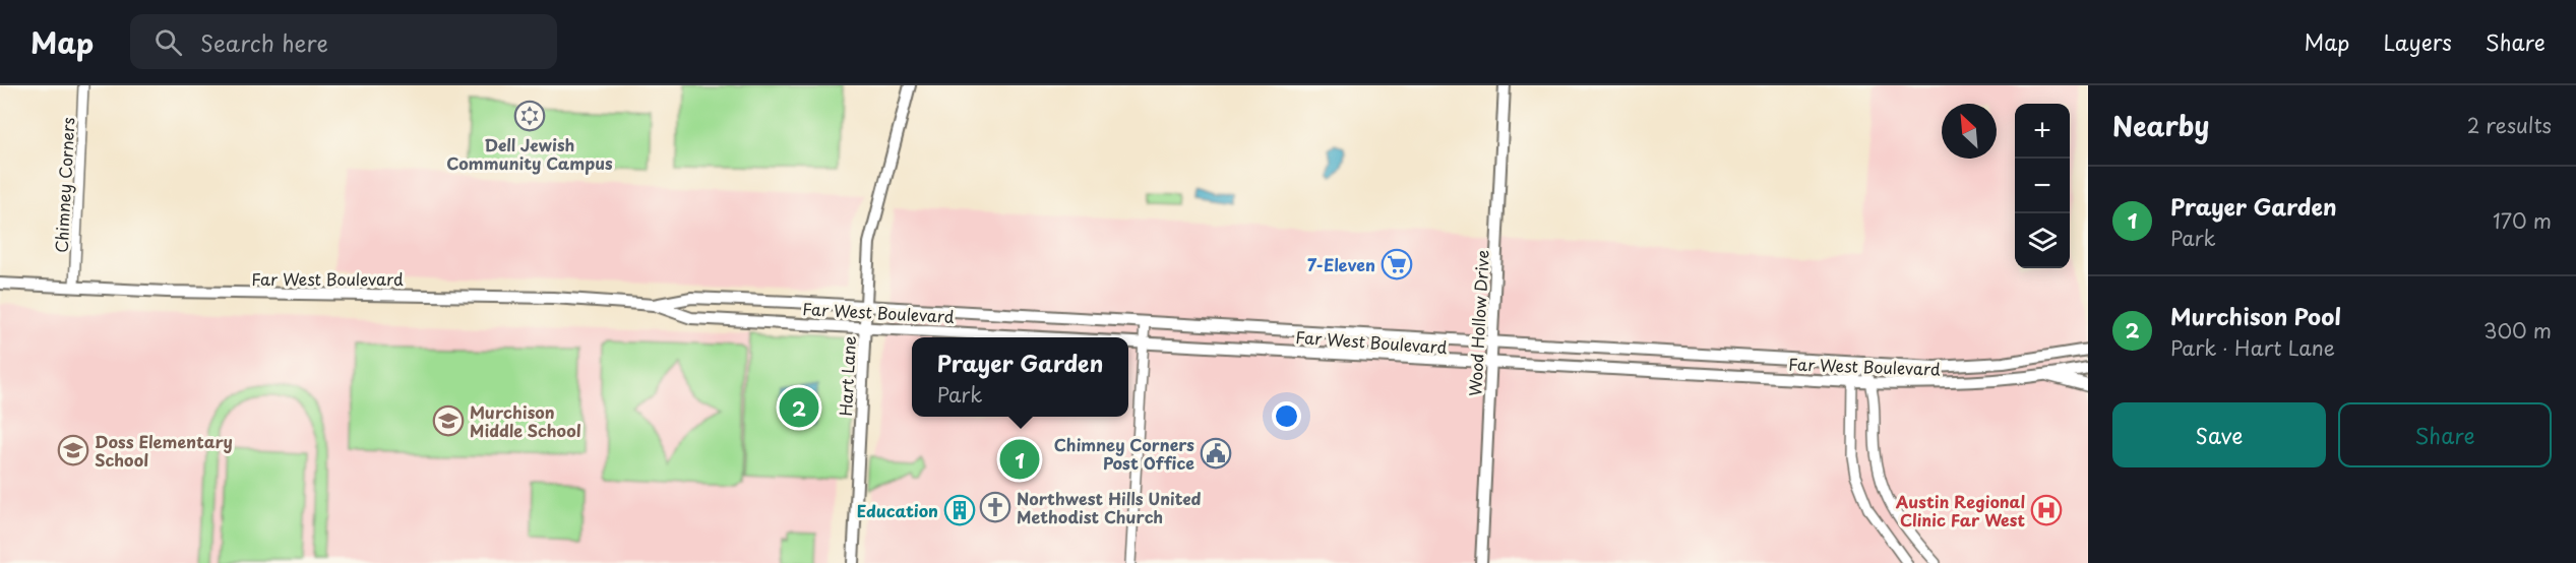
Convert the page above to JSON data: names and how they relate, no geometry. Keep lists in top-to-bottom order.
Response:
{
  "streets": {
    "street": [
      "Chimney Corners",
      "Far West Boulevard",
      "Wood Hollow Drive",
      "Hart Lane"
    ]
  },
  "crossings": [
    ["Chimney Corners", "Far West Boulevard"],
    ["Far West Boulevard", "Wood Hollow Drive"],
    ["Far West Boulevard", "Hart Lane"]
  ],
  "places": {
    "synagogue": ["Dell Jewish Community Campus"],
    "supermarket": ["7-Eleven"],
    "school or university": ["Murchison Middle School", "Doss Elementary School"],
    "public building": ["Chimney Corners Post Office"],
    "church": ["Northwest Hills United Methodist Church"],
    "building": ["Education"],
    "hospital": ["Austin Regional Clinic Far West"]
  },
  "north": "top left",
  "page": {
    "header": "Map",
    "search": "Search here",
    "nav": ["Map", "Layers", "Share"],
    "heading": ["Nearby", "2 results"],
    "map_buttons": ["+", "−"],
    "list": [
      {
        "mark": "1",
        "name": "Prayer Garden",
        "note": "Park",
        "value": "170 m"
      },
      {
        "mark": "2",
        "name": "Murchison Pool",
        "note": "Park · Hart Lane",
        "value": "300 m"
      }
    ],
    "popup": ["Prayer Garden", "Park"],
    "buttons": ["Save", "Share"],
    "pins": ["2", "1"]
  }
}
